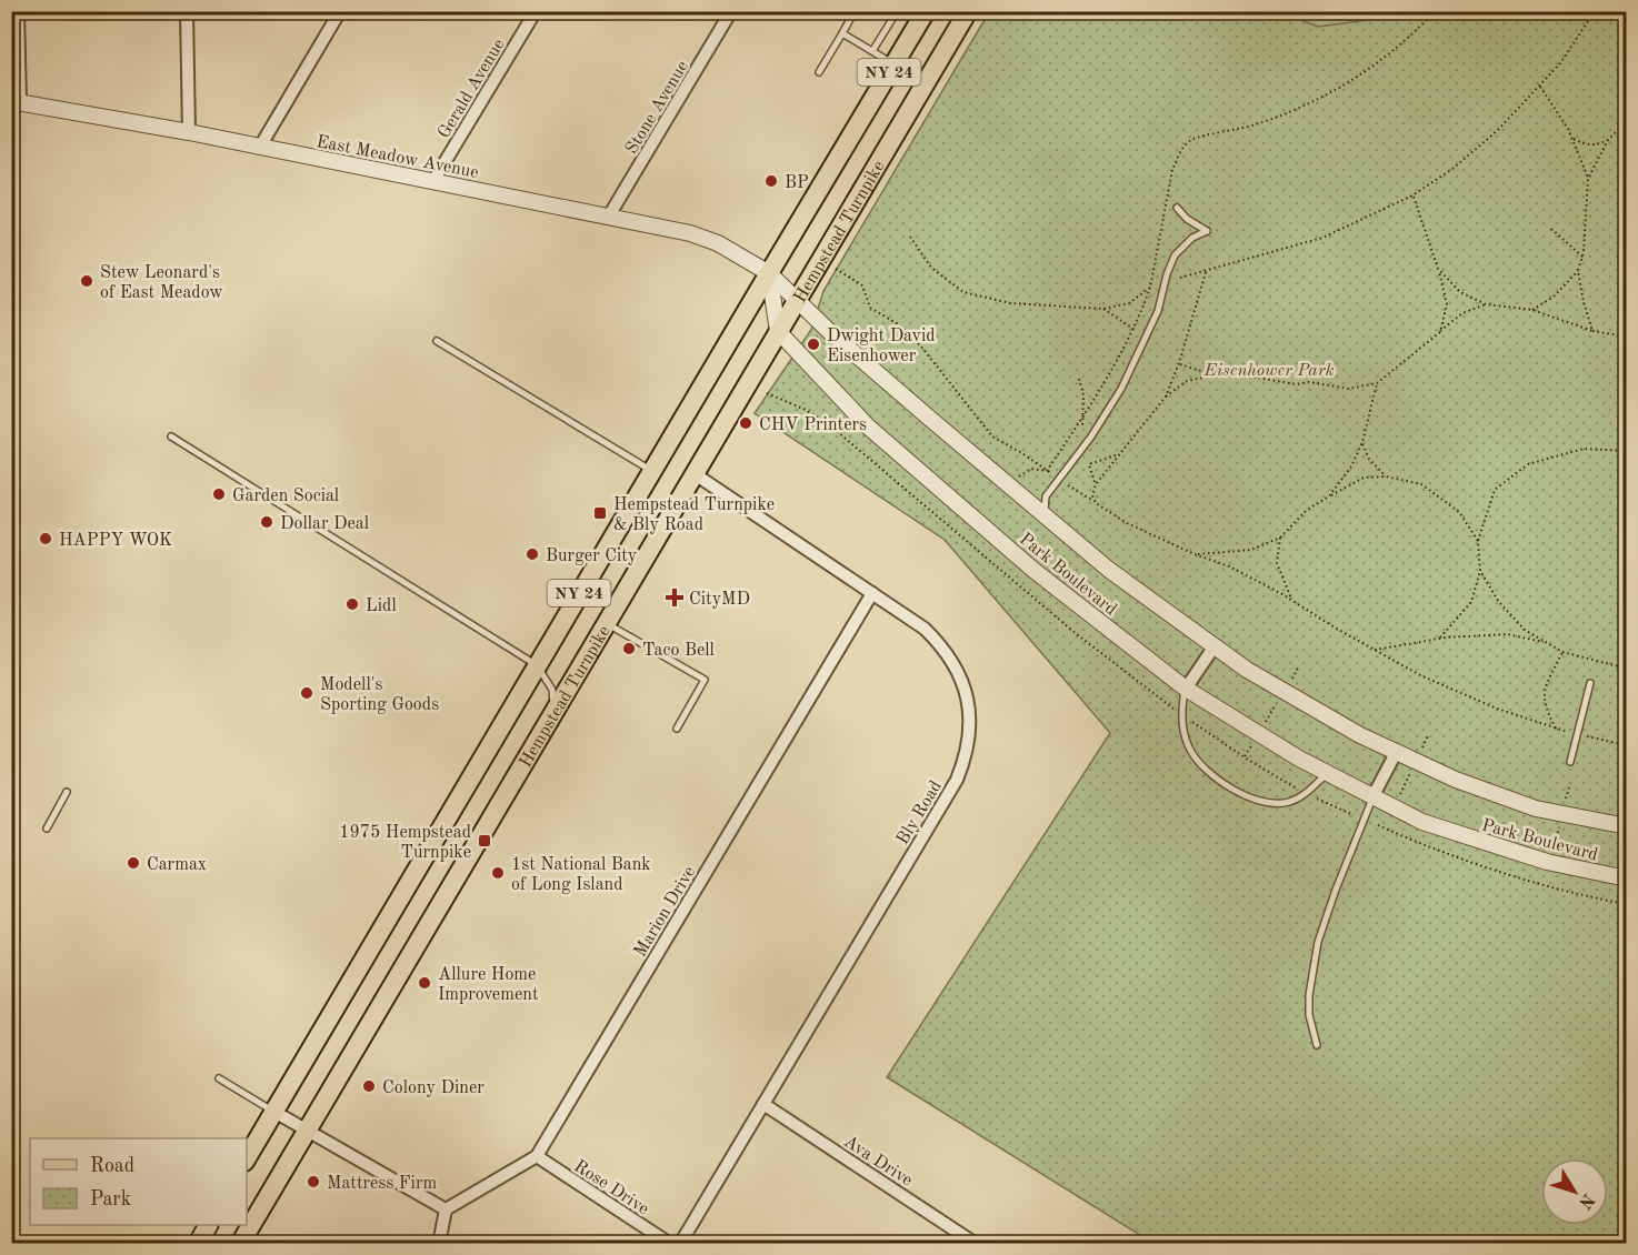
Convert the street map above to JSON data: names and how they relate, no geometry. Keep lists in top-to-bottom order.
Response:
{
  "streets": {
    "main road": ["NY 24", "Hempstead Turnpike"],
    "street": [
      "Gerald Avenue",
      "Stone Avenue",
      "East Meadow Avenue",
      "Park Boulevard",
      "Bly Road",
      "Marion Drive",
      "Ava Drive",
      "Rose Drive"
    ]
  },
  "crossings": [
    ["Gerald Avenue", "East Meadow Avenue"],
    ["Stone Avenue", "East Meadow Avenue"],
    ["East Meadow Avenue", "Hempstead Turnpike"],
    ["East Meadow Avenue", "Park Boulevard"],
    ["Hempstead Turnpike", "Park Boulevard"],
    ["Hempstead Turnpike", "Bly Road"],
    ["Bly Road", "Marion Drive"],
    ["Bly Road", "Ava Drive"],
    ["Marion Drive", "Rose Drive"]
  ],
  "parks": ["Eisenhower Park"],
  "places": {
    "other": [
      "BP",
      "Stew Leonard's of East Meadow",
      "Dwight David Eisenhower",
      "CHV Printers",
      "Garden Social",
      "Dollar Deal",
      "HAPPY WOK",
      "Burger City",
      "Lidl",
      "Taco Bell",
      "Modell's Sporting Goods",
      "Carmax",
      "1st National Bank of Long Island",
      "Allure Home Improvement",
      "Colony Diner",
      "Mattress Firm"
    ],
    "transit": ["Hempstead Turnpike & Bly Road", "1975 Hempstead Turnpike"],
    "health": ["CityMD"]
  },
  "legend": ["Road", "Park"],
  "north": "bottom right"
}
